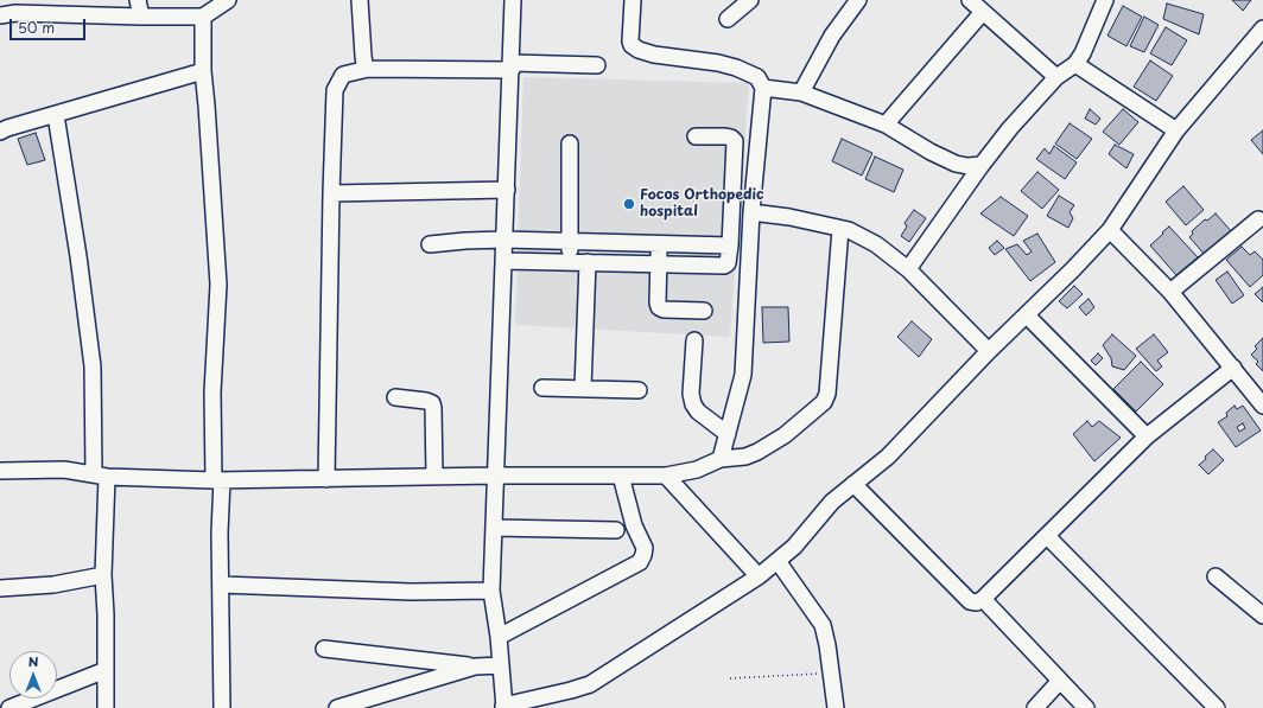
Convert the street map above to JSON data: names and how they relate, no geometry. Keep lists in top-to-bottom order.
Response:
{
  "places": ["Focos Orthopedic hospital"],
  "scale_bar": "50 m",
  "north": "top"
}
